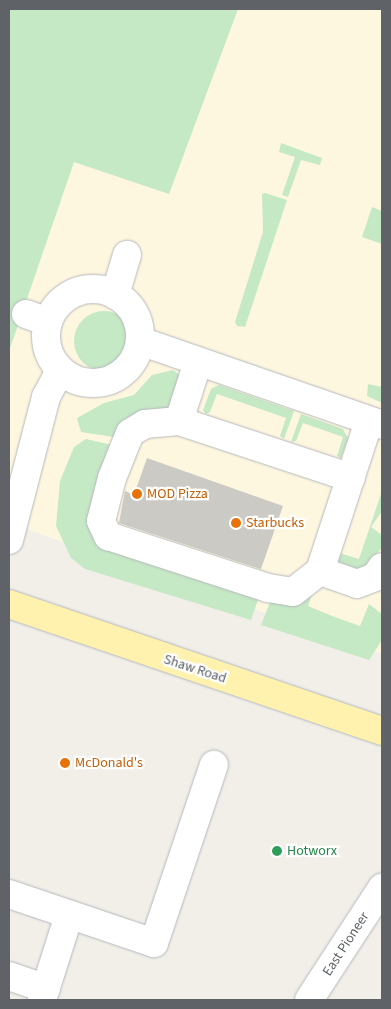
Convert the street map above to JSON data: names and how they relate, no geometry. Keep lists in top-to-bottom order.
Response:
{
  "streets": {
    "main road": ["Shaw Road"],
    "street": ["East Pioneer"]
  },
  "places": [
    "MOD Pizza",
    "Starbucks",
    "McDonald's",
    "Hotworx"
  ]
}
